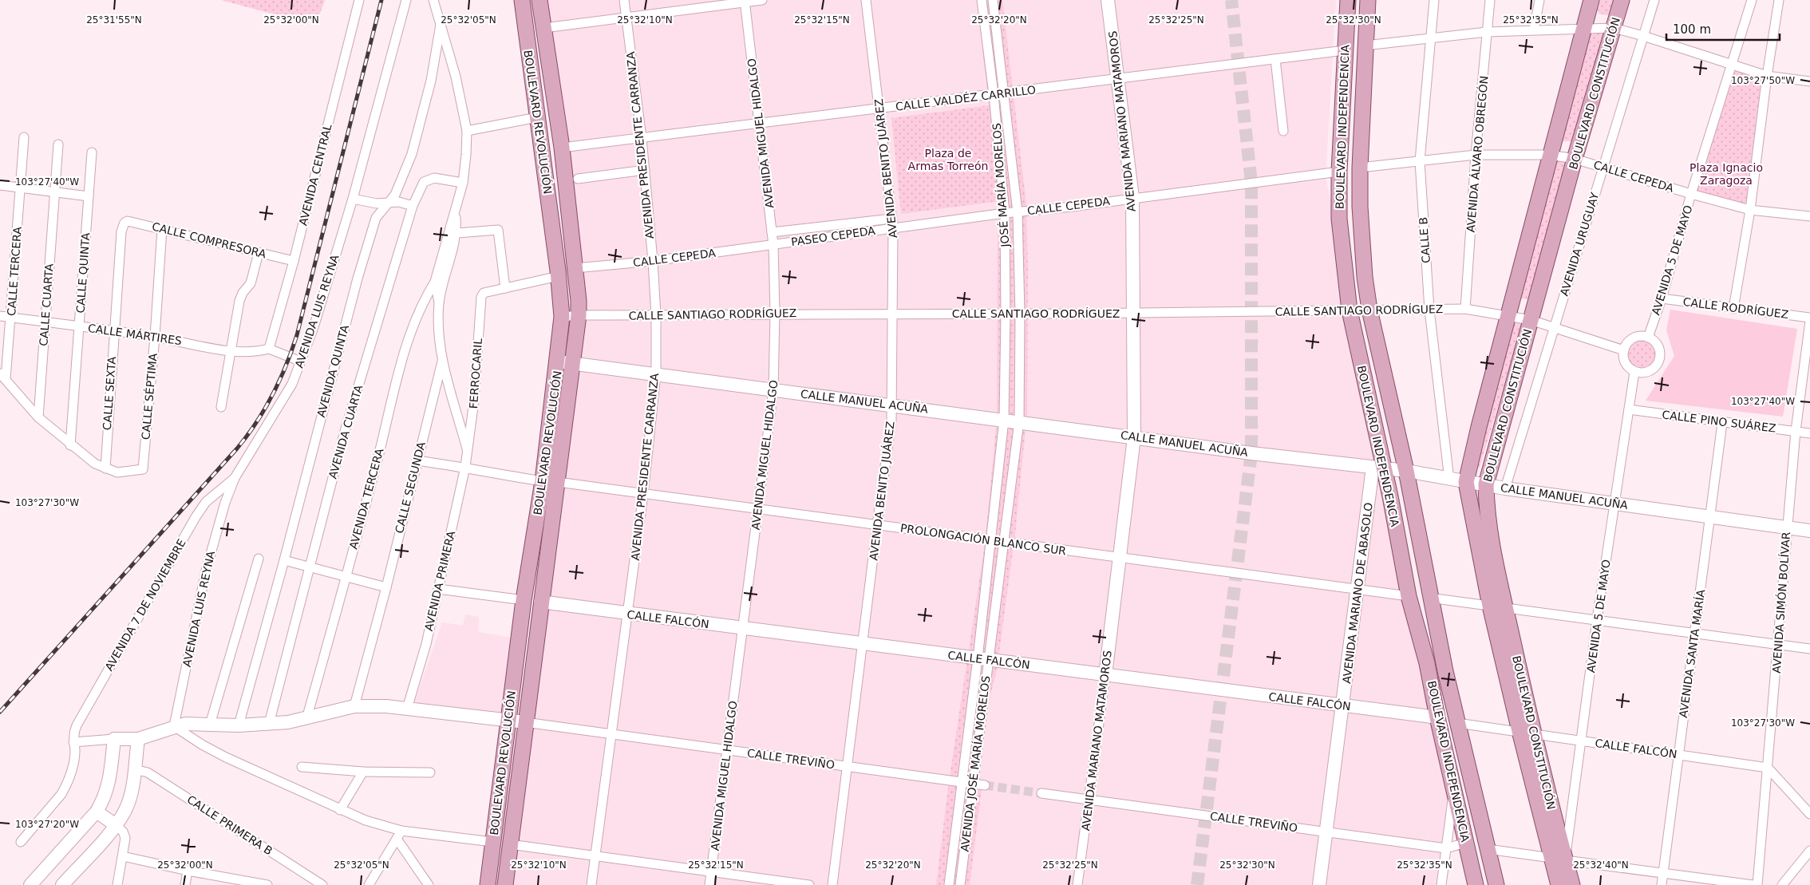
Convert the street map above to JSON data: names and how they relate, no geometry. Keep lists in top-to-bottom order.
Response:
{
  "streets": {
    "main road": ["BOULEVARD CONSTITUCIÓN", "BOULEVARD REVOLUCIÓN", "BOULEVARD INDEPENDENCIA"],
    "street": [
      "CALLE VALDÉZ CARRILLO",
      "AVENIDA MARIANO MATAMOROS",
      "AVENIDA MIGUEL HIDALGO",
      "AVENIDA PRESIDENTE CARRANZA",
      "AVENIDA ÁLVARO OBREGÓN",
      "AVENIDA BENITO JUÁREZ",
      "AVENIDA CENTRAL",
      "CALLE CEPEDA",
      "JOSÉ MARÍA MORELOS",
      "PASEO CEPEDA",
      "CALLE COMPRESORA",
      "CALLE B",
      "AVENIDA URUGUAY",
      "AVENIDA 5 DE MAYO",
      "CALLE TERCERA",
      "CALLE QUINTA",
      "CALLE CUARTA",
      "CALLE RODRÍGUEZ",
      "CALLE SANTIAGO RODRÍGUEZ",
      "AVENIDA LUIS REYNA",
      "CALLE MÁRTIRES",
      "AVENIDA QUINTA",
      "FERROCARIL",
      "CALLE SEXTA",
      "CALLE SÉPTIMA",
      "CALLE MANUEL ACUÑA",
      "CALLE PINO SUÁREZ",
      "AVENIDA CUARTA",
      "CALLE SEGUNDA",
      "AVENIDA TERCERA",
      "PROLONGACIÓN BLANCO SUR",
      "AVENIDA PRIMERA",
      "AVENIDA MARIANO DE ABASOLO",
      "AVENIDA SIMÓN BOLÍVAR",
      "AVENIDA 7 DE NOVIEMBRE",
      "CALLE FALCÓN",
      "AVENIDA SANTA MARÍA",
      "CALLE TREVIÑO",
      "AVENIDA JOSÉ MARÍA MORELOS",
      "CALLE PRIMERA B"
    ]
  },
  "crossings": [
    ["BOULEVARD CONSTITUCIÓN", "CALLE CEPEDA"],
    ["BOULEVARD CONSTITUCIÓN", "AVENIDA 5 DE MAYO"],
    ["BOULEVARD CONSTITUCIÓN", "CALLE SANTIAGO RODRÍGUEZ"],
    ["BOULEVARD CONSTITUCIÓN", "CALLE MANUEL ACUÑA"],
    ["BOULEVARD CONSTITUCIÓN", "CALLE FALCÓN"],
    ["CALLE VALDÉZ CARRILLO", "AVENIDA MARIANO MATAMOROS"],
    ["CALLE VALDÉZ CARRILLO", "BOULEVARD INDEPENDENCIA"],
    ["CALLE VALDÉZ CARRILLO", "AVENIDA MIGUEL HIDALGO"],
    ["CALLE VALDÉZ CARRILLO", "AVENIDA PRESIDENTE CARRANZA"],
    ["CALLE VALDÉZ CARRILLO", "AVENIDA BENITO JUÁREZ"],
    ["CALLE VALDÉZ CARRILLO", "JOSÉ MARÍA MORELOS"],
    ["CALLE VALDÉZ CARRILLO", "AVENIDA JOSÉ MARÍA MORELOS"],
    ["AVENIDA MARIANO MATAMOROS", "CALLE CEPEDA"],
    ["AVENIDA MARIANO MATAMOROS", "CALLE SANTIAGO RODRÍGUEZ"],
    ["AVENIDA MARIANO MATAMOROS", "CALLE MANUEL ACUÑA"],
    ["AVENIDA MARIANO MATAMOROS", "PROLONGACIÓN BLANCO SUR"],
    ["AVENIDA MARIANO MATAMOROS", "CALLE FALCÓN"],
    ["AVENIDA MARIANO MATAMOROS", "CALLE TREVIÑO"],
    ["BOULEVARD REVOLUCIÓN", "CALLE SANTIAGO RODRÍGUEZ"],
    ["BOULEVARD REVOLUCIÓN", "CALLE MANUEL ACUÑA"],
    ["BOULEVARD INDEPENDENCIA", "CALLE CEPEDA"],
    ["BOULEVARD INDEPENDENCIA", "CALLE SANTIAGO RODRÍGUEZ"],
    ["BOULEVARD INDEPENDENCIA", "CALLE MANUEL ACUÑA"],
    ["BOULEVARD INDEPENDENCIA", "PROLONGACIÓN BLANCO SUR"],
    ["BOULEVARD INDEPENDENCIA", "AVENIDA MARIANO DE ABASOLO"],
    ["BOULEVARD INDEPENDENCIA", "CALLE FALCÓN"],
    ["BOULEVARD INDEPENDENCIA", "CALLE TREVIÑO"],
    ["AVENIDA MIGUEL HIDALGO", "CALLE CEPEDA"],
    ["AVENIDA MIGUEL HIDALGO", "PASEO CEPEDA"],
    ["AVENIDA MIGUEL HIDALGO", "CALLE SANTIAGO RODRÍGUEZ"],
    ["AVENIDA MIGUEL HIDALGO", "CALLE MANUEL ACUÑA"],
    ["AVENIDA MIGUEL HIDALGO", "PROLONGACIÓN BLANCO SUR"],
    ["AVENIDA MIGUEL HIDALGO", "CALLE FALCÓN"],
    ["AVENIDA MIGUEL HIDALGO", "CALLE TREVIÑO"],
    ["AVENIDA PRESIDENTE CARRANZA", "CALLE CEPEDA"],
    ["AVENIDA PRESIDENTE CARRANZA", "CALLE SANTIAGO RODRÍGUEZ"],
    ["AVENIDA PRESIDENTE CARRANZA", "CALLE MANUEL ACUÑA"],
    ["AVENIDA PRESIDENTE CARRANZA", "PROLONGACIÓN BLANCO SUR"],
    ["AVENIDA PRESIDENTE CARRANZA", "CALLE FALCÓN"],
    ["AVENIDA PRESIDENTE CARRANZA", "CALLE TREVIÑO"],
    ["AVENIDA ÁLVARO OBREGÓN", "CALLE CEPEDA"],
    ["AVENIDA ÁLVARO OBREGÓN", "CALLE SANTIAGO RODRÍGUEZ"],
    ["AVENIDA BENITO JUÁREZ", "CALLE CEPEDA"],
    ["AVENIDA BENITO JUÁREZ", "PASEO CEPEDA"],
    ["AVENIDA BENITO JUÁREZ", "CALLE SANTIAGO RODRÍGUEZ"],
    ["AVENIDA BENITO JUÁREZ", "CALLE MANUEL ACUÑA"],
    ["AVENIDA BENITO JUÁREZ", "PROLONGACIÓN BLANCO SUR"],
    ["AVENIDA BENITO JUÁREZ", "CALLE FALCÓN"],
    ["AVENIDA BENITO JUÁREZ", "CALLE TREVIÑO"],
    ["AVENIDA CENTRAL", "CALLE COMPRESORA"],
    ["AVENIDA CENTRAL", "CALLE MÁRTIRES"],
    ["CALLE CEPEDA", "JOSÉ MARÍA MORELOS"],
    ["CALLE CEPEDA", "PASEO CEPEDA"],
    ["CALLE CEPEDA", "CALLE B"],
    ["CALLE CEPEDA", "AVENIDA URUGUAY"],
    ["CALLE CEPEDA", "AVENIDA 5 DE MAYO"],
    ["CALLE CEPEDA", "AVENIDA JOSÉ MARÍA MORELOS"],
    ["JOSÉ MARÍA MORELOS", "CALLE SANTIAGO RODRÍGUEZ"],
    ["JOSÉ MARÍA MORELOS", "CALLE MANUEL ACUÑA"],
    ["JOSÉ MARÍA MORELOS", "AVENIDA JOSÉ MARÍA MORELOS"],
    ["CALLE COMPRESORA", "CALLE SEXTA"],
    ["CALLE COMPRESORA", "CALLE SÉPTIMA"],
    ["CALLE B", "CALLE SANTIAGO RODRÍGUEZ"],
    ["CALLE B", "CALLE MANUEL ACUÑA"],
    ["AVENIDA URUGUAY", "CALLE SANTIAGO RODRÍGUEZ"],
    ["AVENIDA URUGUAY", "CALLE MANUEL ACUÑA"],
    ["AVENIDA 5 DE MAYO", "CALLE RODRÍGUEZ"],
    ["AVENIDA 5 DE MAYO", "CALLE SANTIAGO RODRÍGUEZ"],
    ["AVENIDA 5 DE MAYO", "CALLE MANUEL ACUÑA"],
    ["AVENIDA 5 DE MAYO", "CALLE PINO SUÁREZ"],
    ["AVENIDA 5 DE MAYO", "CALLE FALCÓN"],
    ["CALLE TERCERA", "CALLE MÁRTIRES"],
    ["CALLE QUINTA", "CALLE MÁRTIRES"],
    ["CALLE CUARTA", "CALLE MÁRTIRES"],
    ["CALLE SANTIAGO RODRÍGUEZ", "AVENIDA JOSÉ MARÍA MORELOS"],
    ["AVENIDA LUIS REYNA", "AVENIDA 7 DE NOVIEMBRE"],
    ["CALLE MÁRTIRES", "CALLE SEXTA"],
    ["CALLE MÁRTIRES", "CALLE SÉPTIMA"],
    ["FERROCARIL", "AVENIDA PRIMERA"],
    ["CALLE SEXTA", "CALLE SÉPTIMA"],
    ["CALLE MANUEL ACUÑA", "AVENIDA MARIANO DE ABASOLO"],
    ["CALLE MANUEL ACUÑA", "AVENIDA SIMÓN BOLÍVAR"],
    ["CALLE MANUEL ACUÑA", "AVENIDA SANTA MARÍA"],
    ["CALLE MANUEL ACUÑA", "AVENIDA JOSÉ MARÍA MORELOS"],
    ["CALLE PINO SUÁREZ", "AVENIDA SIMÓN BOLÍVAR"],
    ["CALLE PINO SUÁREZ", "AVENIDA SANTA MARÍA"],
    ["PROLONGACIÓN BLANCO SUR", "AVENIDA MARIANO DE ABASOLO"],
    ["PROLONGACIÓN BLANCO SUR", "AVENIDA JOSÉ MARÍA MORELOS"],
    ["AVENIDA MARIANO DE ABASOLO", "CALLE FALCÓN"],
    ["AVENIDA MARIANO DE ABASOLO", "CALLE TREVIÑO"],
    ["AVENIDA SIMÓN BOLÍVAR", "CALLE FALCÓN"],
    ["CALLE FALCÓN", "AVENIDA SANTA MARÍA"],
    ["CALLE FALCÓN", "AVENIDA JOSÉ MARÍA MORELOS"],
    ["CALLE TREVIÑO", "AVENIDA JOSÉ MARÍA MORELOS"]
  ],
  "parks": ["Plaza de Armas Torreón", "Plaza Ignacio Zaragoza"],
  "scale_bar": "100 m",
  "coordinates": [
    "25°31'55\"N",
    "25°32'00\"N",
    "25°32'05\"N",
    "25°32'10\"N",
    "25°32'15\"N",
    "25°32'20\"N",
    "25°32'25\"N",
    "25°32'30\"N",
    "25°32'35\"N",
    "103°27'50\"W",
    "103°27'40\"W",
    "103°27'30\"W",
    "103°27'20\"W",
    "25°32'40\"N"
  ]
}
